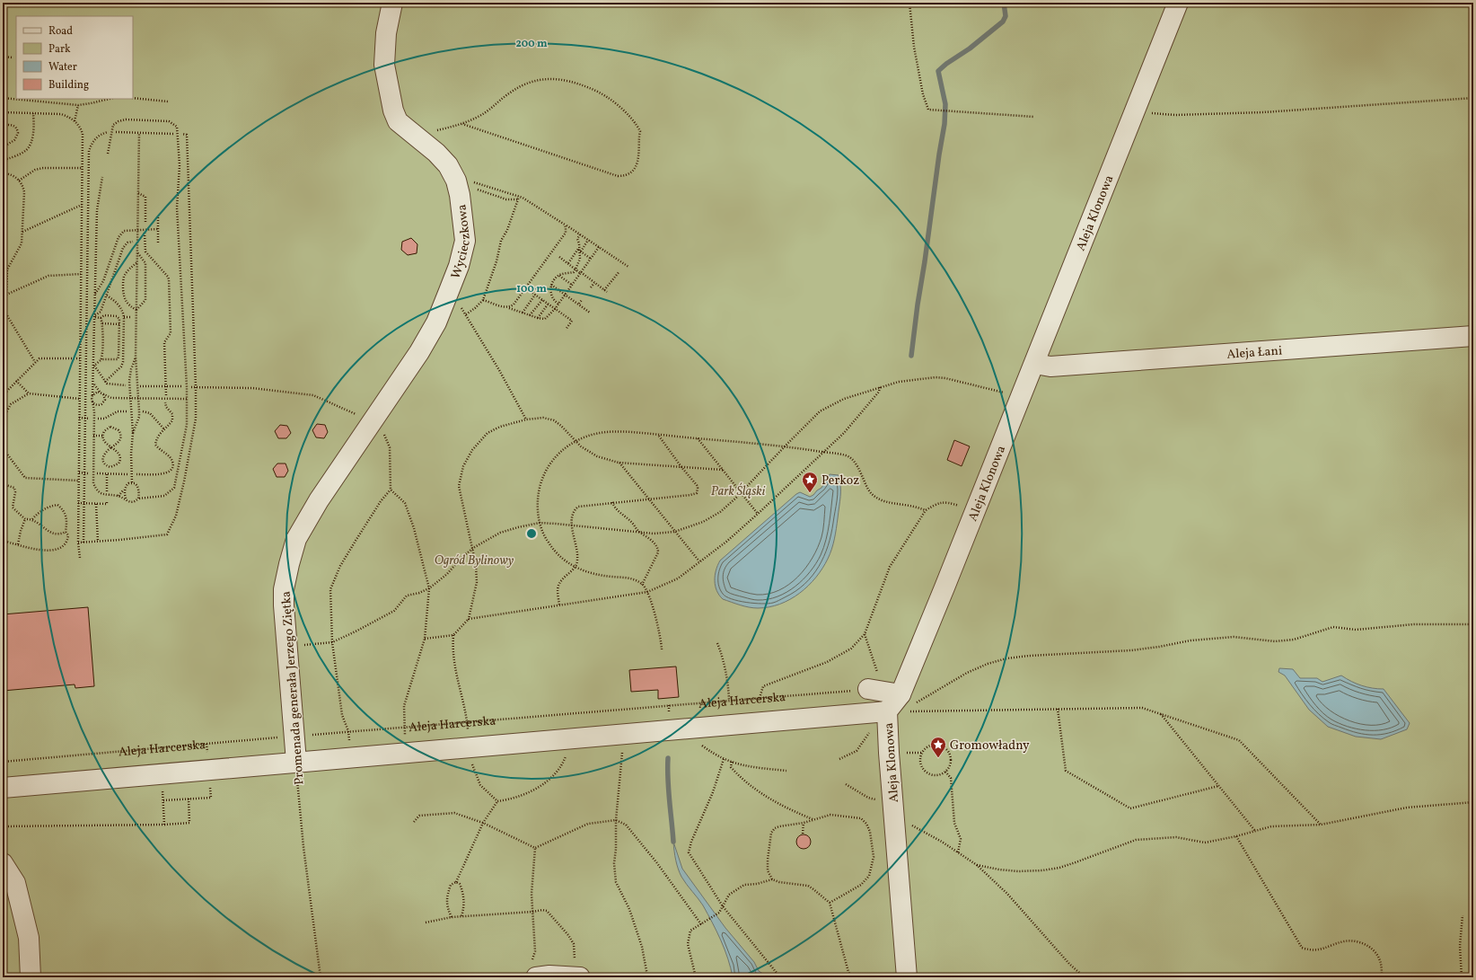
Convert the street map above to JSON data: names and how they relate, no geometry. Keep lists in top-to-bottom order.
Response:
{
  "streets": {
    "street": [
      "Aleja Klonowa",
      "Wycieczkowa",
      "Aleja Łani",
      "Promenada generała Jerzego Ziętka",
      "Aleja Harcerska"
    ]
  },
  "crossings": [
    ["Aleja Klonowa", "Aleja Łani"],
    ["Aleja Klonowa", "Aleja Harcerska"],
    ["Wycieczkowa", "Promenada generała Jerzego Ziętka"],
    ["Promenada generała Jerzego Ziętka", "Aleja Harcerska"]
  ],
  "parks": ["Park Śląski", "Ogród Bylinowy"],
  "places": {
    "place": ["Perkoz", "Gromowładny"]
  },
  "legend": [
    "Road",
    "Park",
    "Water",
    "Building"
  ],
  "rings": ["200 m", "100 m"]
}
